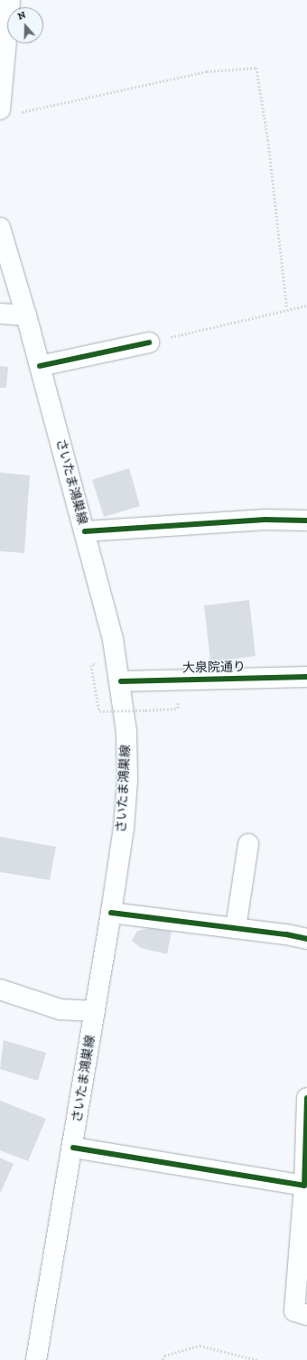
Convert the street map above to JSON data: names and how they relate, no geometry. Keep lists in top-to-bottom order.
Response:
{
  "streets": {
    "street": ["さいたま鴻巣線", "大泉院通り"]
  },
  "crossings": [
    ["さいたま鴻巣線", "大泉院通り"]
  ],
  "north": "top"
}
